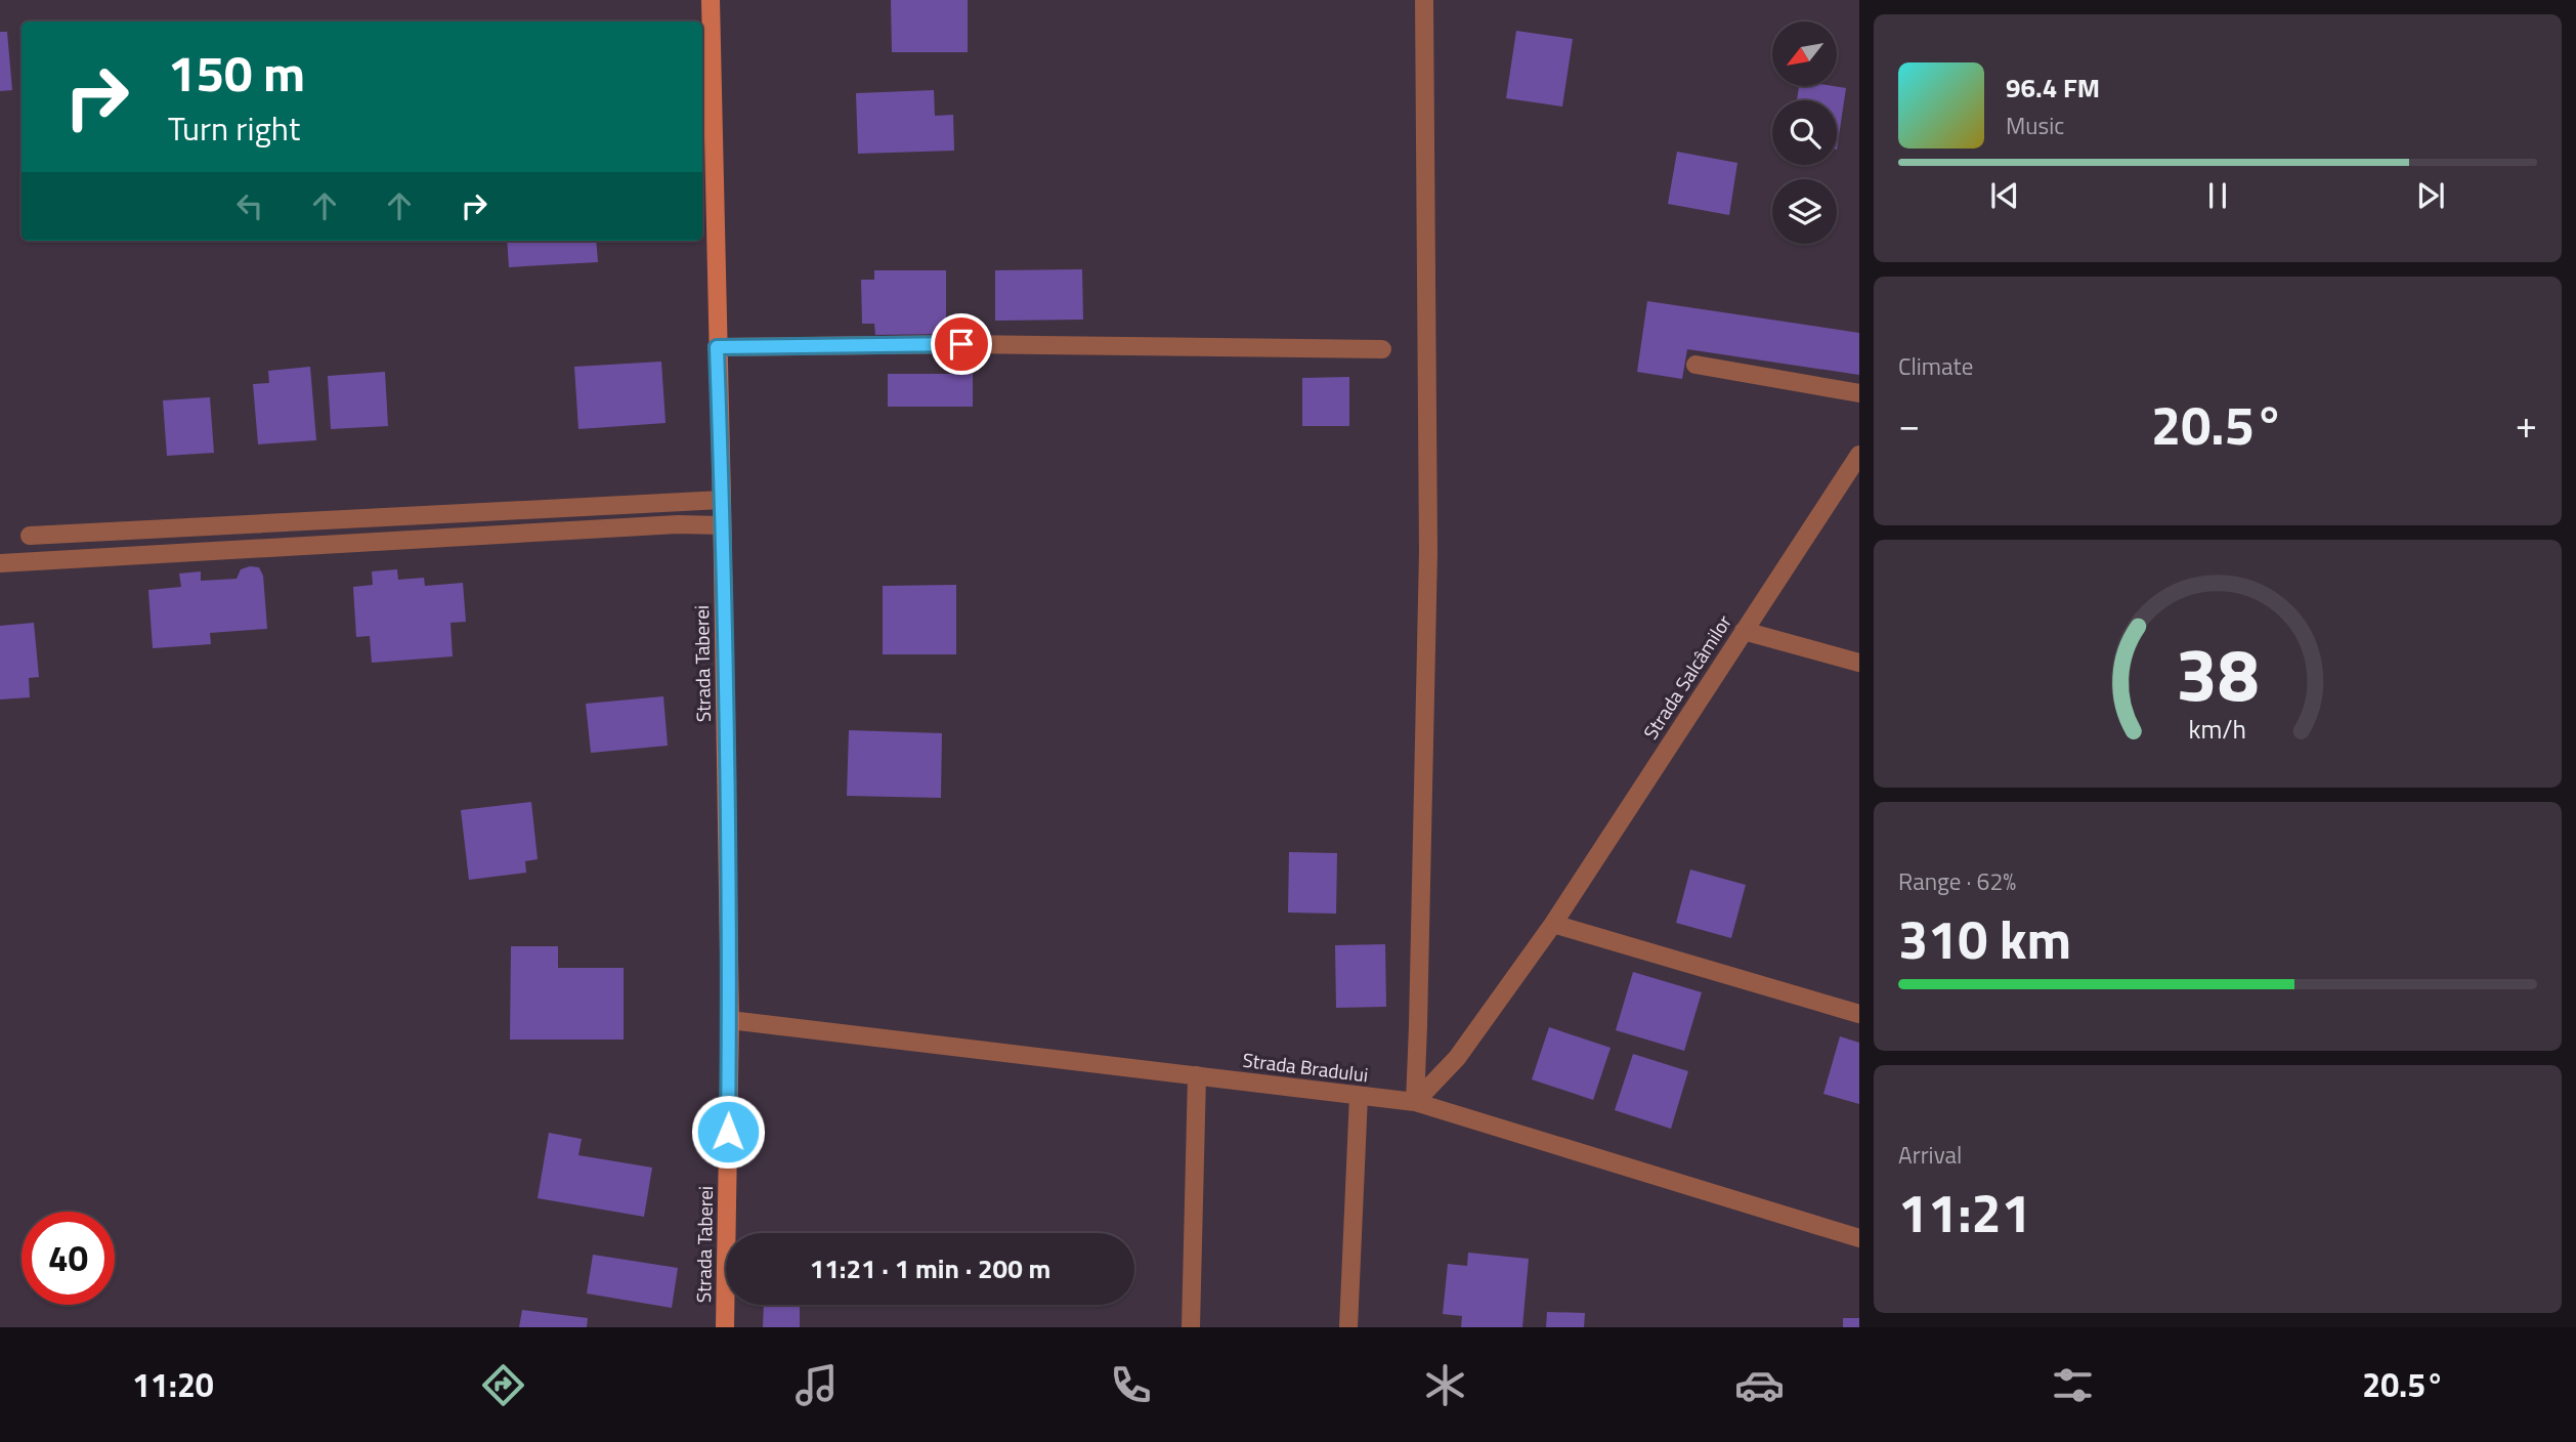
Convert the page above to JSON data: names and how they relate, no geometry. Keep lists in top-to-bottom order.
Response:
{
  "streets": {
    "street": ["Strada Taberei", "Strada Salcâmilor", "Strada Bradului"]
  },
  "crossings": [
    ["Strada Taberei", "Strada Bradului"],
    ["Strada Salcâmilor", "Strada Bradului"]
  ],
  "north": "bottom left",
  "page": {
    "turn": ["150 m", "Turn right"],
    "song": ["96.4 FM", "Music"],
    "tile": [
      "Climate",
      ["Range · 62%", "310 km"],
      ["Arrival", "11:21"]
    ],
    "heat": ["−", "20.5°", "+"],
    "limit": "40",
    "trip": "11:21 · 1 min · 200 m",
    "tabs": ["11:20", "20.5°"],
    "gauge": ["38", "km/h"]
  }
}
